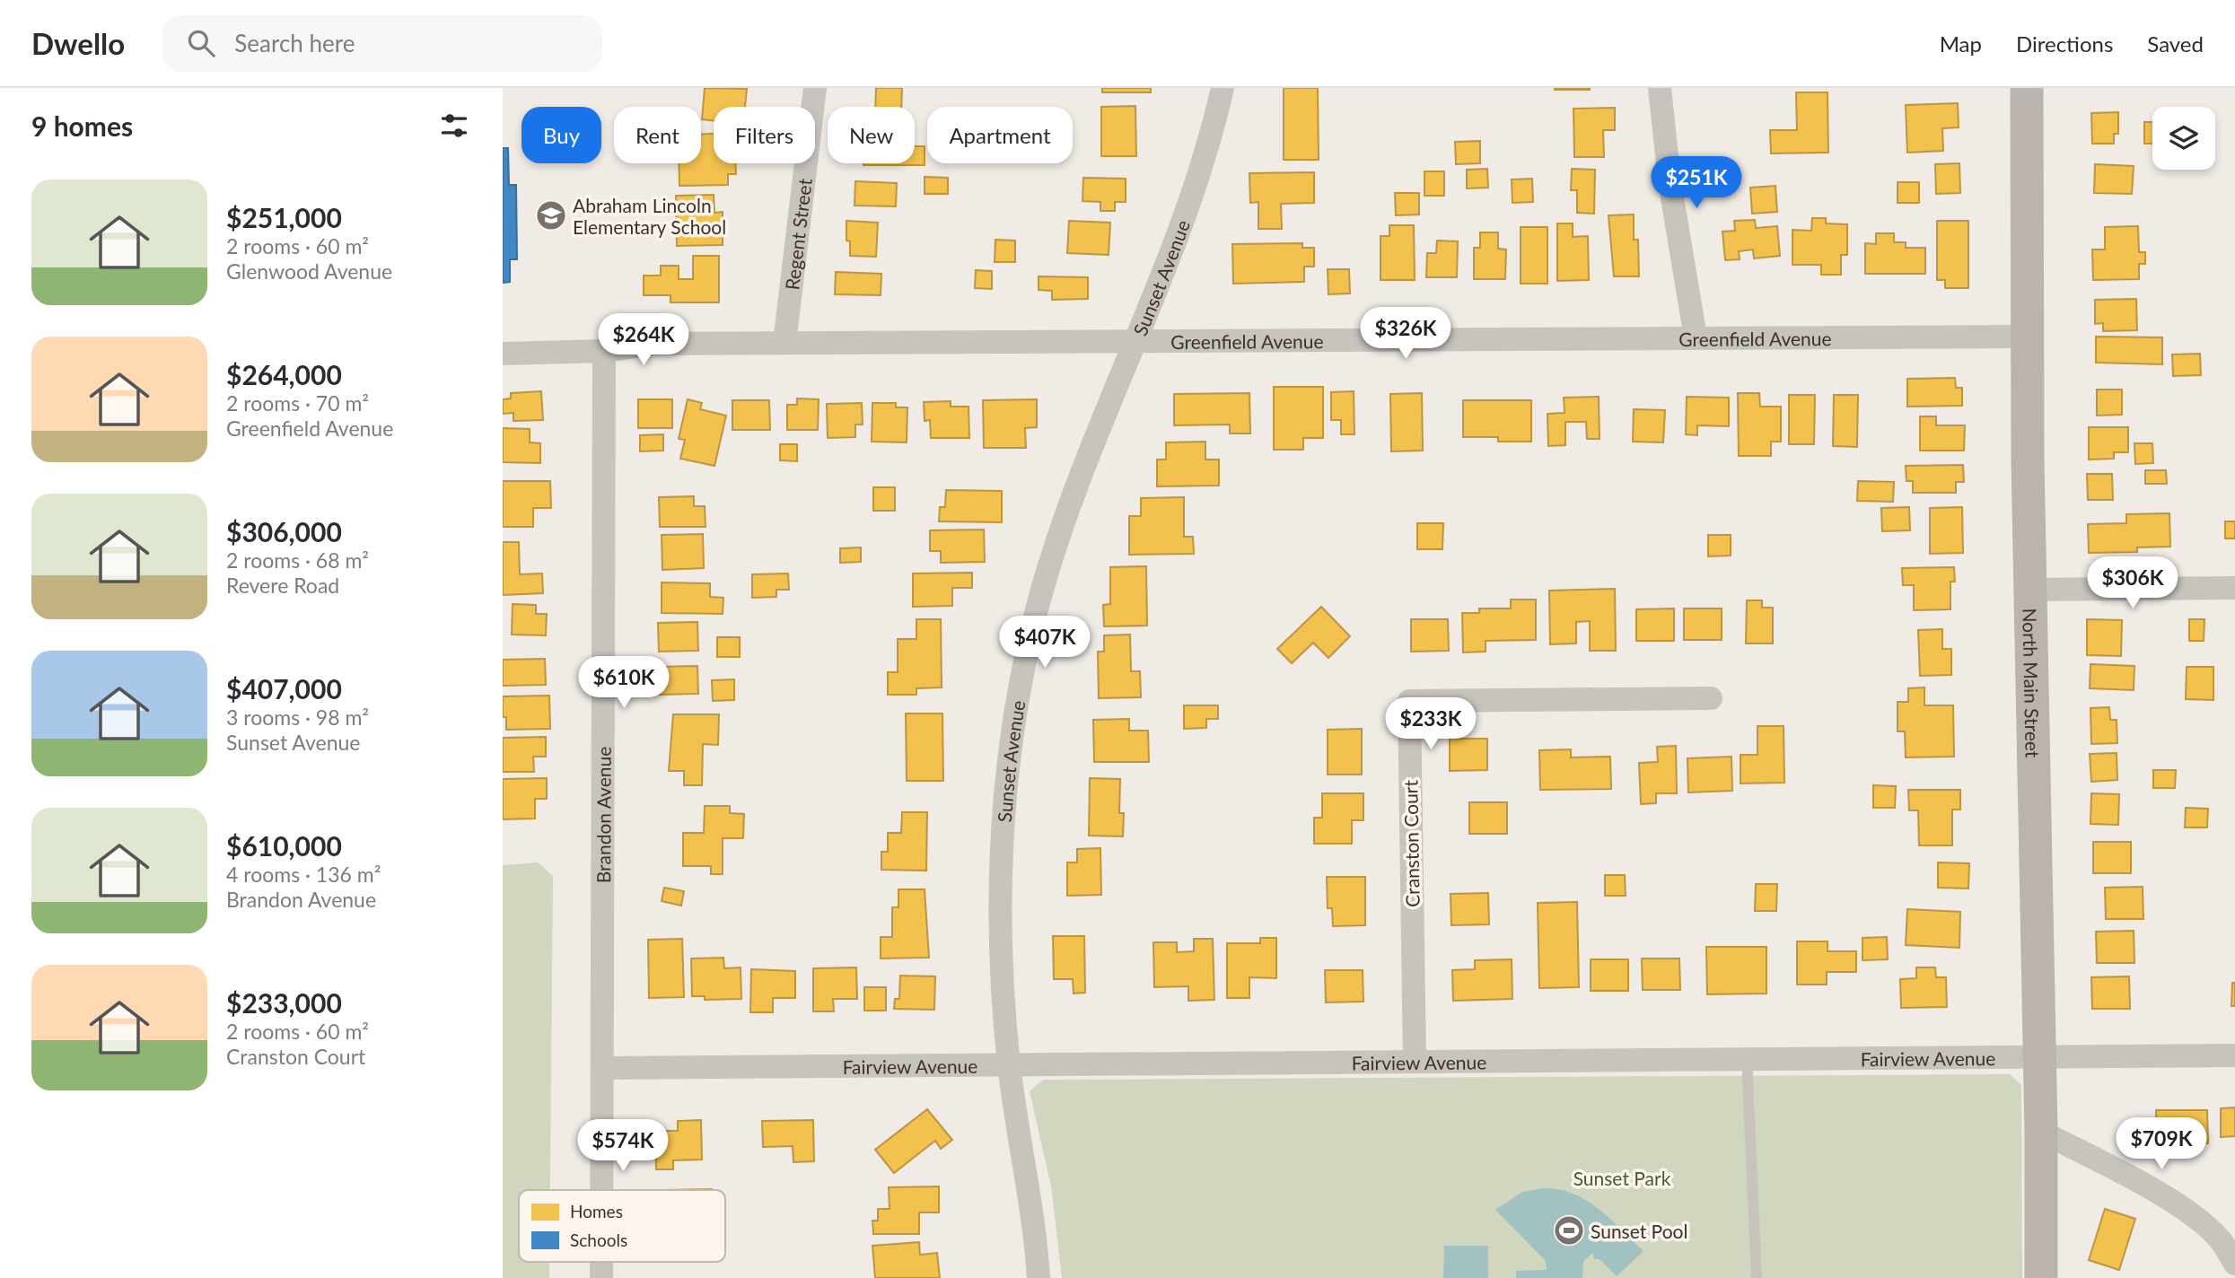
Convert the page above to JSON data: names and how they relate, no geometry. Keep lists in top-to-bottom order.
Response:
{
  "streets": {
    "street": [
      "Regent Street",
      "Sunset Avenue",
      "Greenfield Avenue",
      "North Main Street",
      "Brandon Avenue",
      "Cranston Court",
      "Fairview Avenue"
    ]
  },
  "crossings": [
    ["Regent Street", "Greenfield Avenue"],
    ["Sunset Avenue", "Greenfield Avenue"],
    ["Sunset Avenue", "Fairview Avenue"],
    ["Greenfield Avenue", "North Main Street"],
    ["Greenfield Avenue", "Brandon Avenue"],
    ["North Main Street", "Fairview Avenue"],
    ["Brandon Avenue", "Fairview Avenue"],
    ["Cranston Court", "Fairview Avenue"]
  ],
  "parks": ["Sunset Park"],
  "places": {
    "school or university": ["Abraham Lincoln Elementary School"],
    "sports": ["Sunset Pool"]
  },
  "legend": ["Homes", "Schools"],
  "page": {
    "header": "Dwello",
    "search": "Search here",
    "nav": ["Map", "Directions", "Saved"],
    "heading": "9 homes",
    "chip": [
      "Buy",
      "Rent",
      "Filters",
      "New",
      "Apartment"
    ],
    "price": [
      "$251K",
      "$326K",
      "$264K",
      "$306K",
      "$407K",
      "$610K",
      "$233K",
      "$709K",
      "$574K"
    ],
    "list": [
      {
        "name": "$251,000",
        "note": "2 rooms · 60 m² · Glenwood Avenue"
      },
      {
        "name": "$264,000",
        "note": "2 rooms · 70 m² · Greenfield Avenue"
      },
      {
        "name": "$306,000",
        "note": "2 rooms · 68 m² · Revere Road"
      },
      {
        "name": "$407,000",
        "note": "3 rooms · 98 m² · Sunset Avenue"
      },
      {
        "name": "$610,000",
        "note": "4 rooms · 136 m² · Brandon Avenue"
      },
      {
        "name": "$233,000",
        "note": "2 rooms · 60 m² · Cranston Court"
      }
    ]
  }
}
